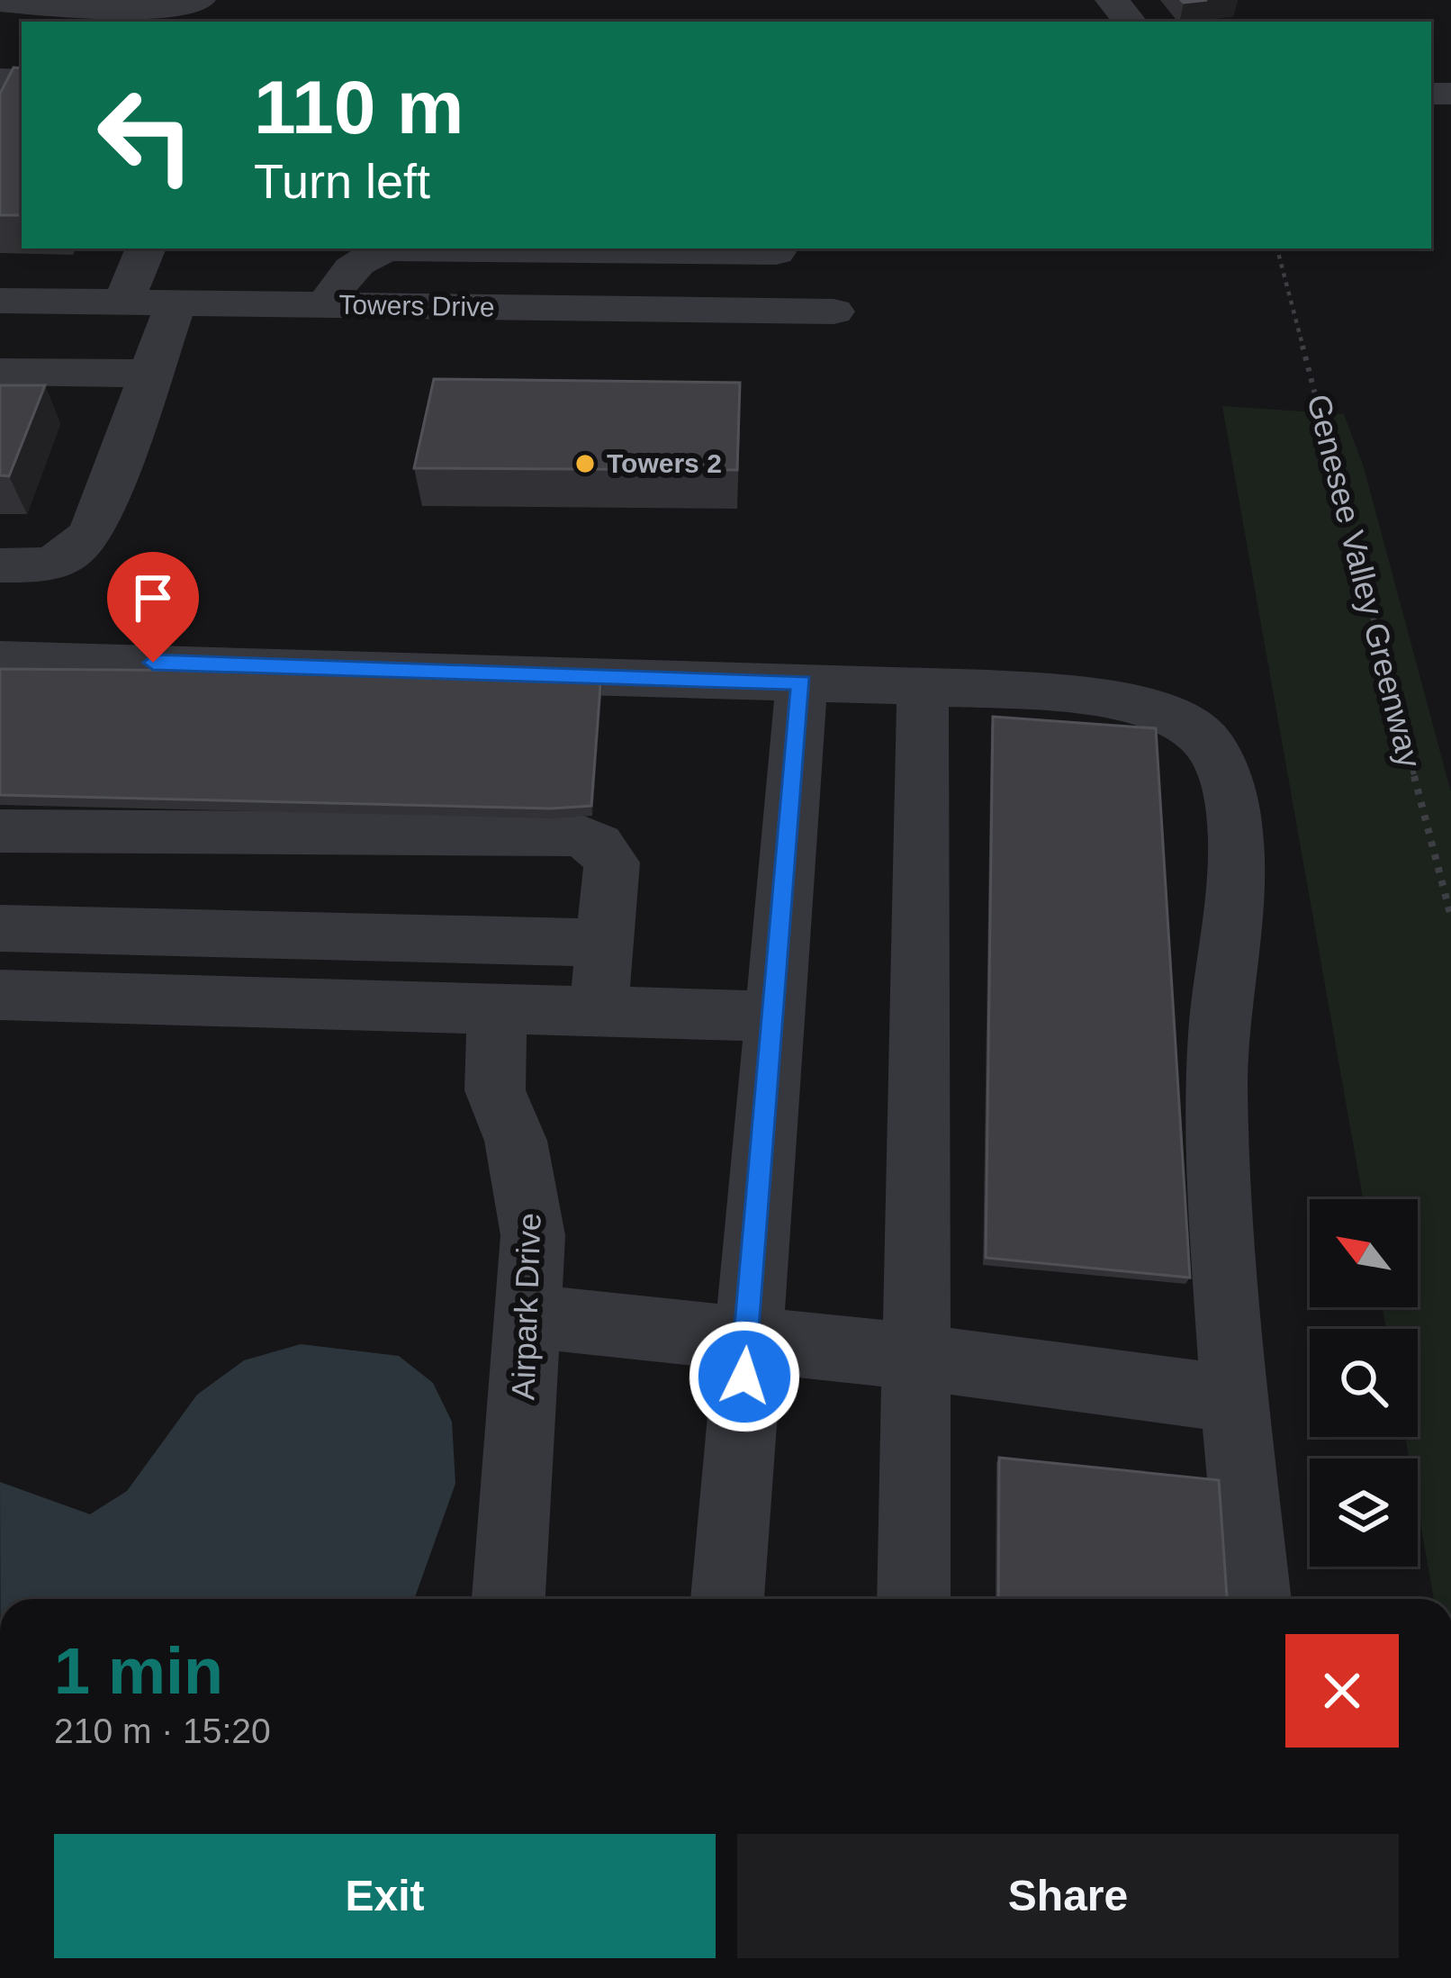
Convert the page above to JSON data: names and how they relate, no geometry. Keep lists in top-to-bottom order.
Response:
{
  "streets": {
    "street": ["Towers Drive", "Airpark Drive"],
    "path": ["Genesee Valley Greenway"]
  },
  "places": ["Towers 2"],
  "north": "top left",
  "page": {
    "turn": ["110 m", "Turn left"],
    "heading": ["1 min", "210 m · 15:20"],
    "buttons": ["Exit", "Share"]
  }
}
